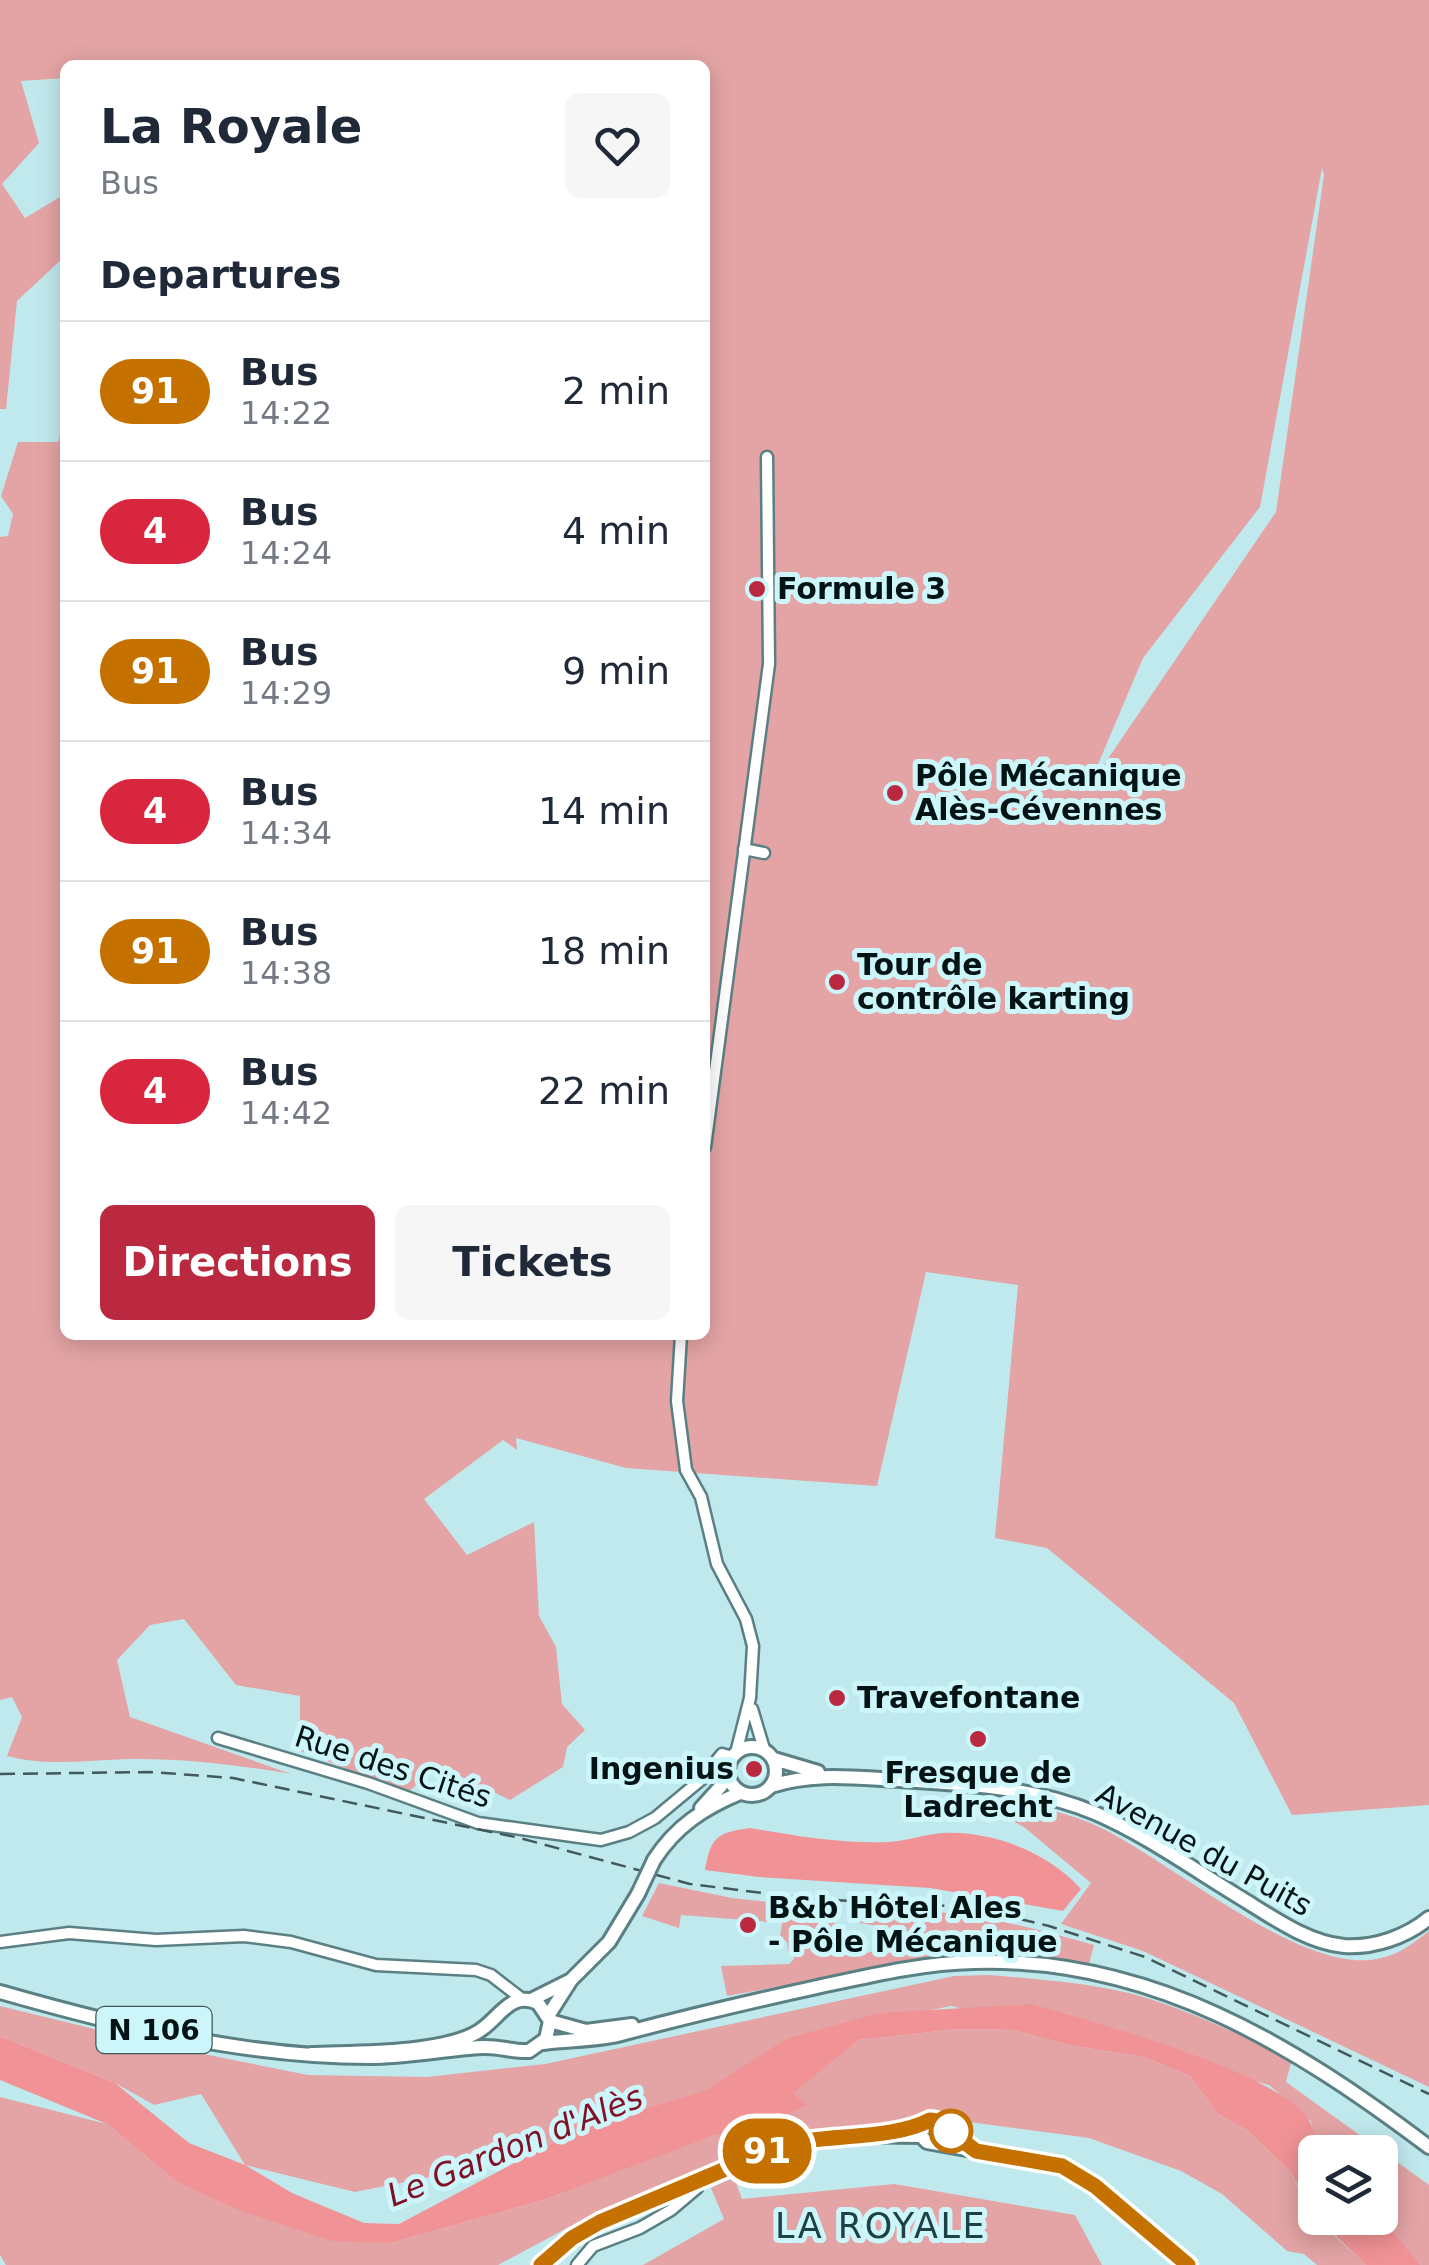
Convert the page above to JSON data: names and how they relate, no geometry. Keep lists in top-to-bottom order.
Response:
{
  "streets": {
    "main road": ["Avenue du Puits", "N 106"],
    "street": ["Rue des Cités"]
  },
  "crossings": [
    ["Rue des Cités", "Avenue du Puits"]
  ],
  "districts": ["LA ROYALE"],
  "water": ["Le Gardon d'Alès"],
  "places": [
    "Formule 3",
    "Pôle Mécanique Alès-Cévennes",
    "Tour de contrôle karting",
    "Travefontane",
    "Fresque de Ladrecht",
    "Ingenius",
    "B&b Hôtel Ales - Pôle Mécanique"
  ],
  "lines": ["bus line 91"],
  "page": {
    "on_map": "91",
    "heading": [
      ["La Royale", "Bus"],
      "Departures"
    ],
    "list": [
      {
        "mark": "91",
        "name": "Bus",
        "note": "14:22",
        "value": "2 min"
      },
      {
        "mark": "4",
        "name": "Bus",
        "note": "14:24",
        "value": "4 min"
      },
      {
        "mark": "91",
        "name": "Bus",
        "note": "14:29",
        "value": "9 min"
      },
      {
        "mark": "4",
        "name": "Bus",
        "note": "14:34",
        "value": "14 min"
      },
      {
        "mark": "91",
        "name": "Bus",
        "note": "14:38",
        "value": "18 min"
      },
      {
        "mark": "4",
        "name": "Bus",
        "note": "14:42",
        "value": "22 min"
      }
    ],
    "buttons": ["Directions", "Tickets"]
  }
}
